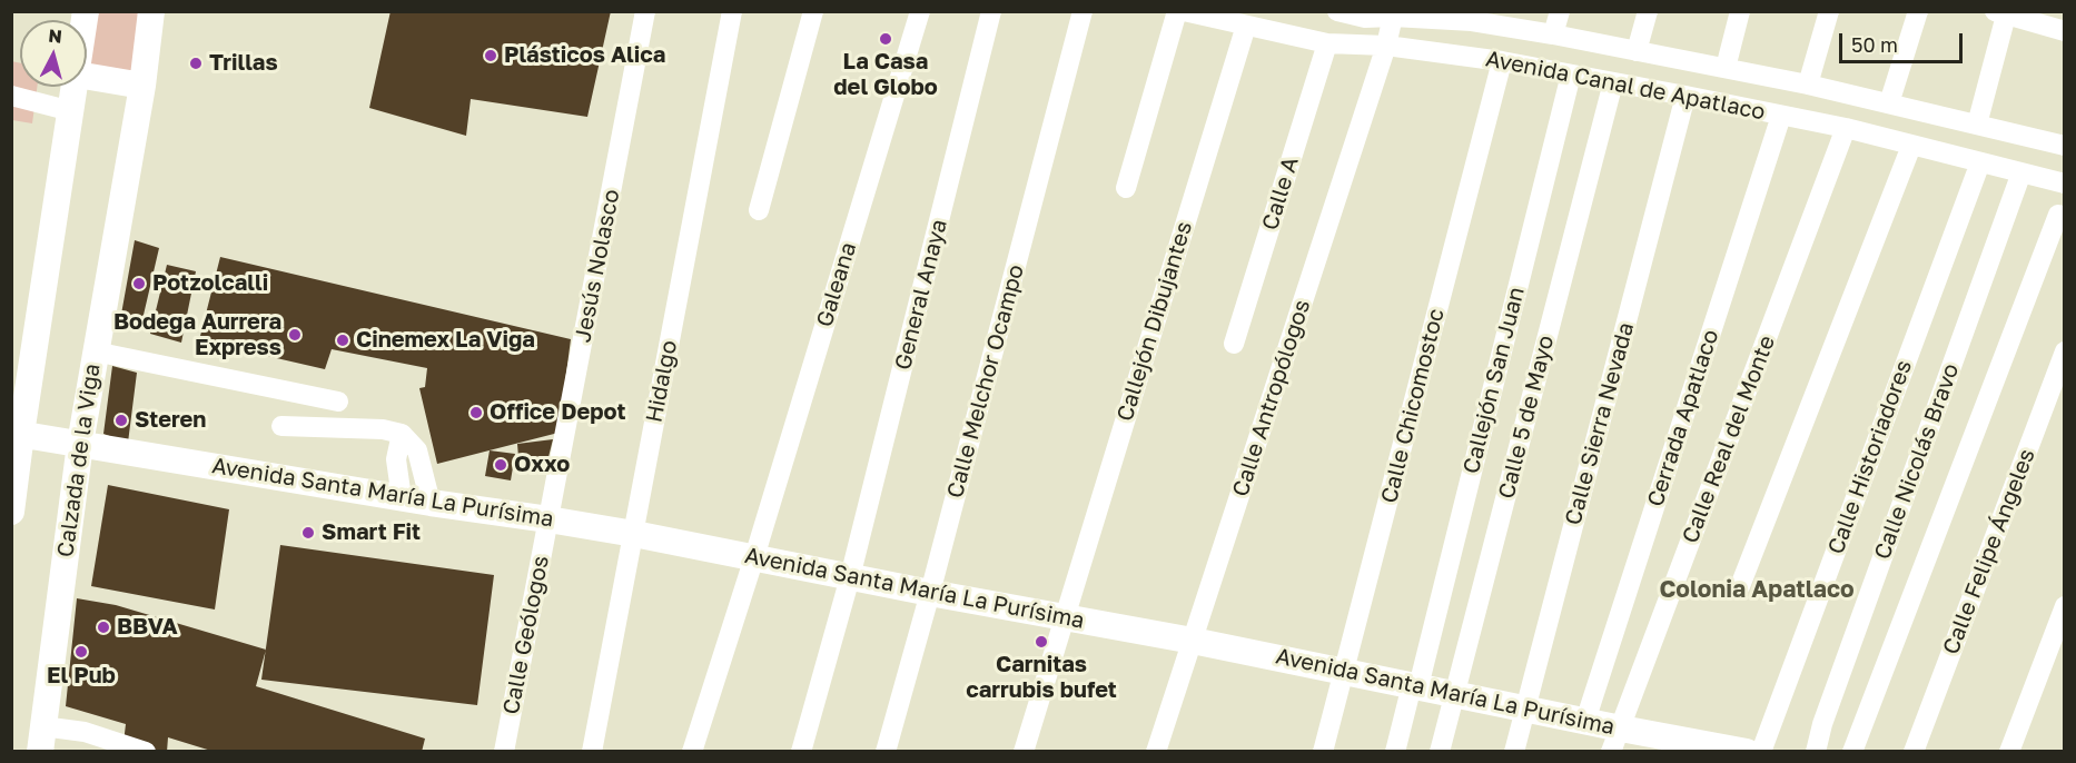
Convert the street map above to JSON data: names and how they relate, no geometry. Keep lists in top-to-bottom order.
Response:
{
  "streets": {
    "main road": ["Calzada de la Viga", "Avenida Santa María La Purísima"],
    "street": [
      "Avenida Canal de Apatlaco",
      "Calle A",
      "Jesús Nolasco",
      "Galeana",
      "General Anaya",
      "Callejón Dibujantes",
      "Callejón San Juan",
      "Hidalgo",
      "Calle Melchor Ocampo",
      "Calle Antropólogos",
      "Calle Chicomostoc",
      "Calle 5 de Mayo",
      "Cerrada Apatlaco",
      "Calle Sierra Nevada",
      "Calle Real del Monte",
      "Calle Historiadores",
      "Calle Nicolás Bravo",
      "Calle Felipe Ángeles",
      "Calle Geólogos"
    ]
  },
  "crossings": [
    ["Avenida Canal de Apatlaco", "Calle A"],
    ["Avenida Canal de Apatlaco", "Callejón Dibujantes"],
    ["Avenida Canal de Apatlaco", "Callejón San Juan"],
    ["Avenida Canal de Apatlaco", "Calle Antropólogos"],
    ["Avenida Canal de Apatlaco", "Calle Chicomostoc"],
    ["Avenida Canal de Apatlaco", "Calle 5 de Mayo"],
    ["Avenida Canal de Apatlaco", "Cerrada Apatlaco"],
    ["Avenida Canal de Apatlaco", "Calle Sierra Nevada"],
    ["Avenida Canal de Apatlaco", "Calle Real del Monte"],
    ["Avenida Canal de Apatlaco", "Calle Historiadores"],
    ["Avenida Canal de Apatlaco", "Calle Nicolás Bravo"],
    ["Jesús Nolasco", "Avenida Santa María La Purísima"],
    ["Jesús Nolasco", "Calle Geólogos"],
    ["Galeana", "Avenida Santa María La Purísima"],
    ["General Anaya", "Avenida Santa María La Purísima"],
    ["Callejón Dibujantes", "Avenida Santa María La Purísima"],
    ["Callejón San Juan", "Avenida Santa María La Purísima"],
    ["Hidalgo", "Avenida Santa María La Purísima"],
    ["Calle Melchor Ocampo", "Avenida Santa María La Purísima"],
    ["Calle Antropólogos", "Avenida Santa María La Purísima"],
    ["Calle Chicomostoc", "Avenida Santa María La Purísima"],
    ["Calle 5 de Mayo", "Avenida Santa María La Purísima"],
    ["Cerrada Apatlaco", "Avenida Santa María La Purísima"],
    ["Calle Sierra Nevada", "Avenida Santa María La Purísima"],
    ["Calle Real del Monte", "Avenida Santa María La Purísima"],
    ["Calzada de la Viga", "Avenida Santa María La Purísima"],
    ["Avenida Santa María La Purísima", "Calle Geólogos"]
  ],
  "districts": ["Colonia Apatlaco"],
  "places": [
    "La Casa del Globo",
    "Plásticos Alica",
    "Trillas",
    "Potzolcalli",
    "Bodega Aurrera Express",
    "Cinemex La Viga",
    "Office Depot",
    "Steren",
    "Oxxo",
    "Smart Fit",
    "BBVA",
    "Carnitas carrubis bufet",
    "El Pub"
  ],
  "scale_bar": "50 m",
  "north": "top"
}
